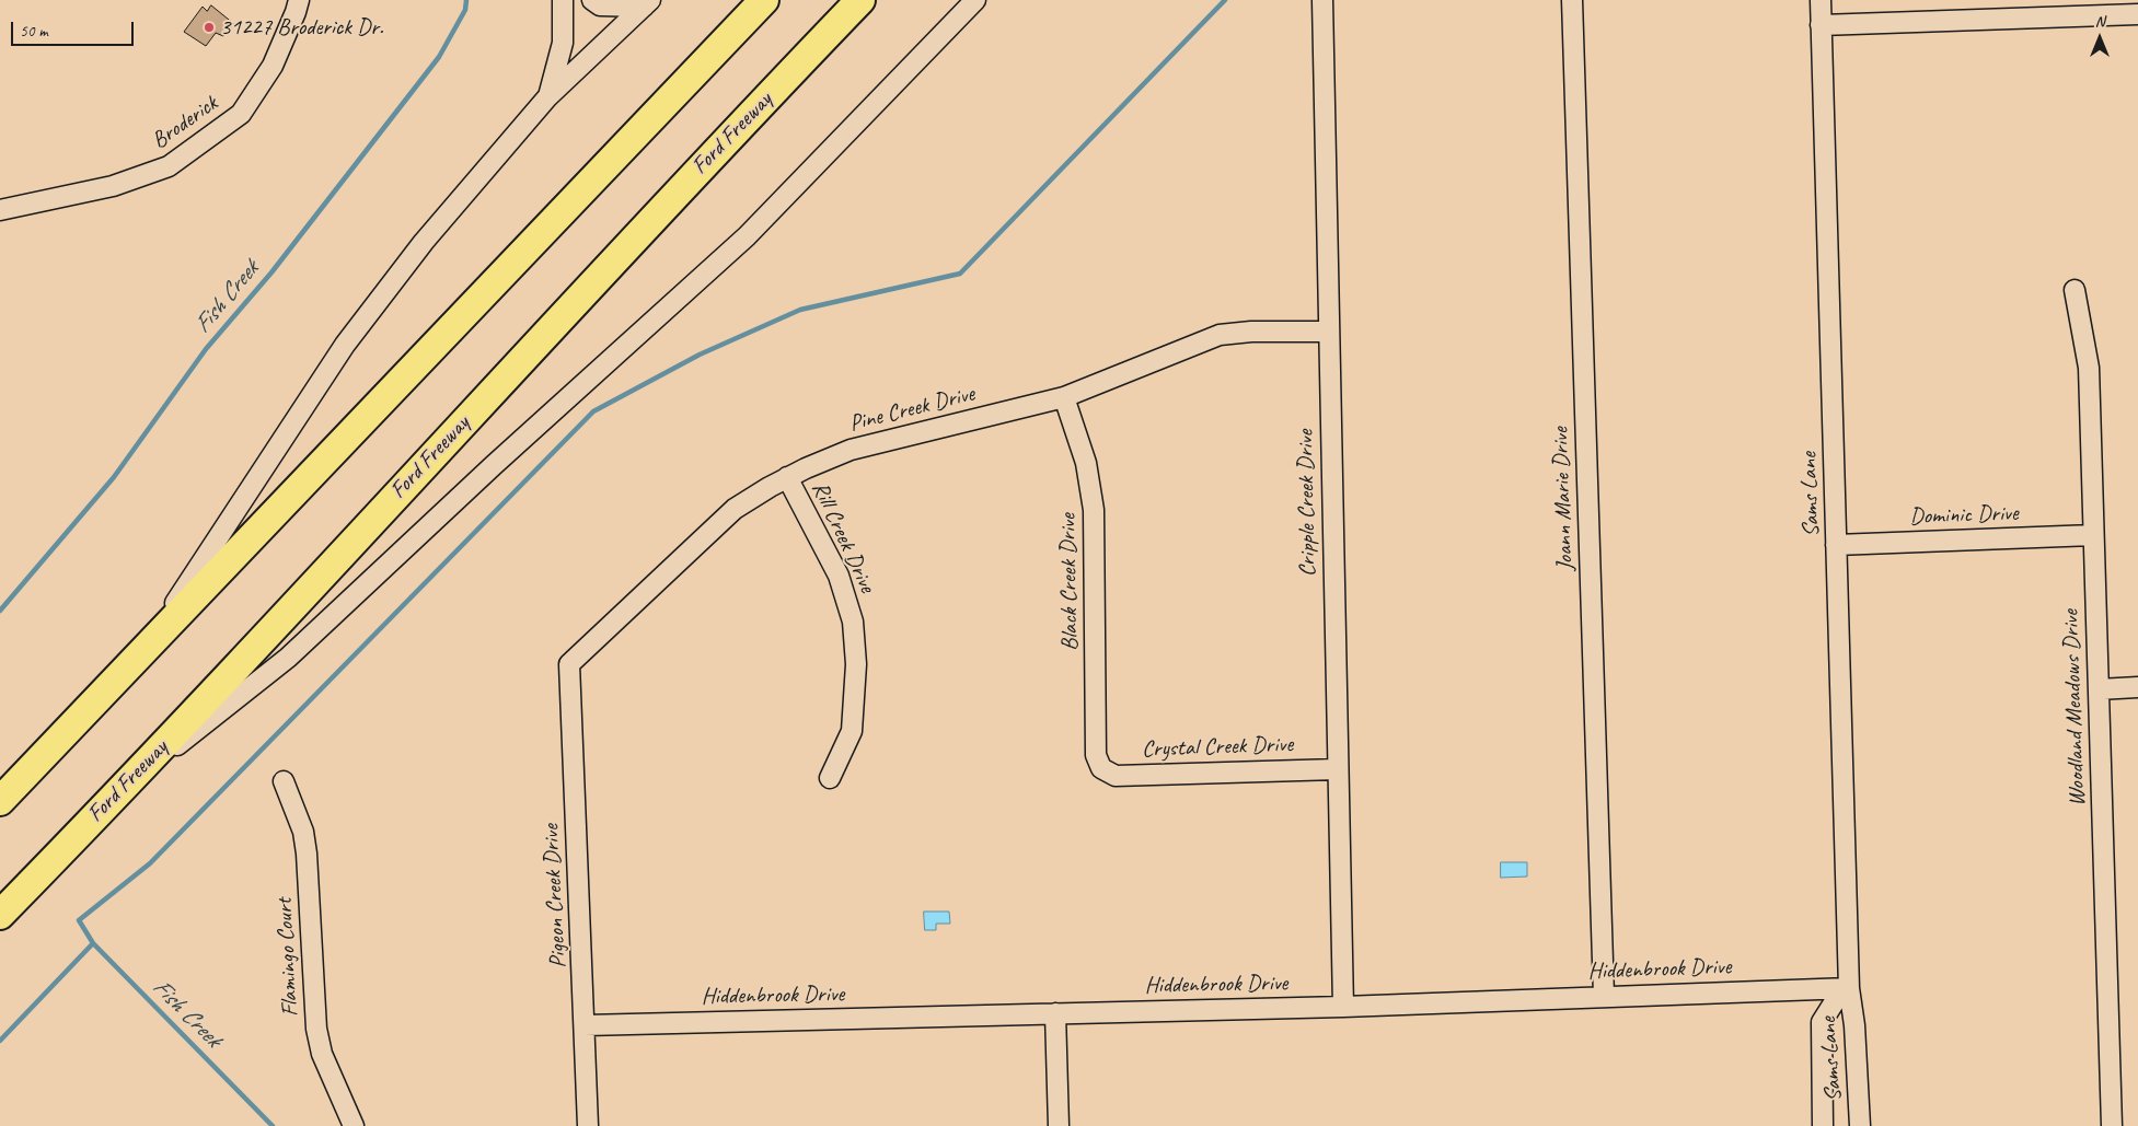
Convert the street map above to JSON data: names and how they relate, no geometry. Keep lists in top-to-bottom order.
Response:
{
  "streets": {
    "highway": ["Ford Freeway"],
    "street": [
      "Broderick",
      "Pine Creek Drive",
      "Sams Lane",
      "Joann Marie Drive",
      "Cripple Creek Drive",
      "Dominic Drive",
      "Rill Creek Drive",
      "Black Creek Drive",
      "Woodland Meadows Drive",
      "Crystal Creek Drive",
      "Pigeon Creek Drive",
      "Flamingo Court",
      "Hiddenbrook Drive"
    ]
  },
  "crossings": [
    ["Pine Creek Drive", "Cripple Creek Drive"],
    ["Pine Creek Drive", "Rill Creek Drive"],
    ["Pine Creek Drive", "Black Creek Drive"],
    ["Pine Creek Drive", "Pigeon Creek Drive"],
    ["Sams Lane", "Dominic Drive"],
    ["Sams Lane", "Hiddenbrook Drive"],
    ["Joann Marie Drive", "Hiddenbrook Drive"],
    ["Cripple Creek Drive", "Crystal Creek Drive"],
    ["Cripple Creek Drive", "Hiddenbrook Drive"],
    ["Dominic Drive", "Woodland Meadows Drive"],
    ["Black Creek Drive", "Crystal Creek Drive"],
    ["Pigeon Creek Drive", "Hiddenbrook Drive"]
  ],
  "water": ["Fish Creek"],
  "places": ["31227 Broderick Dr."],
  "scale_bar": "50 m",
  "north": "top"
}
